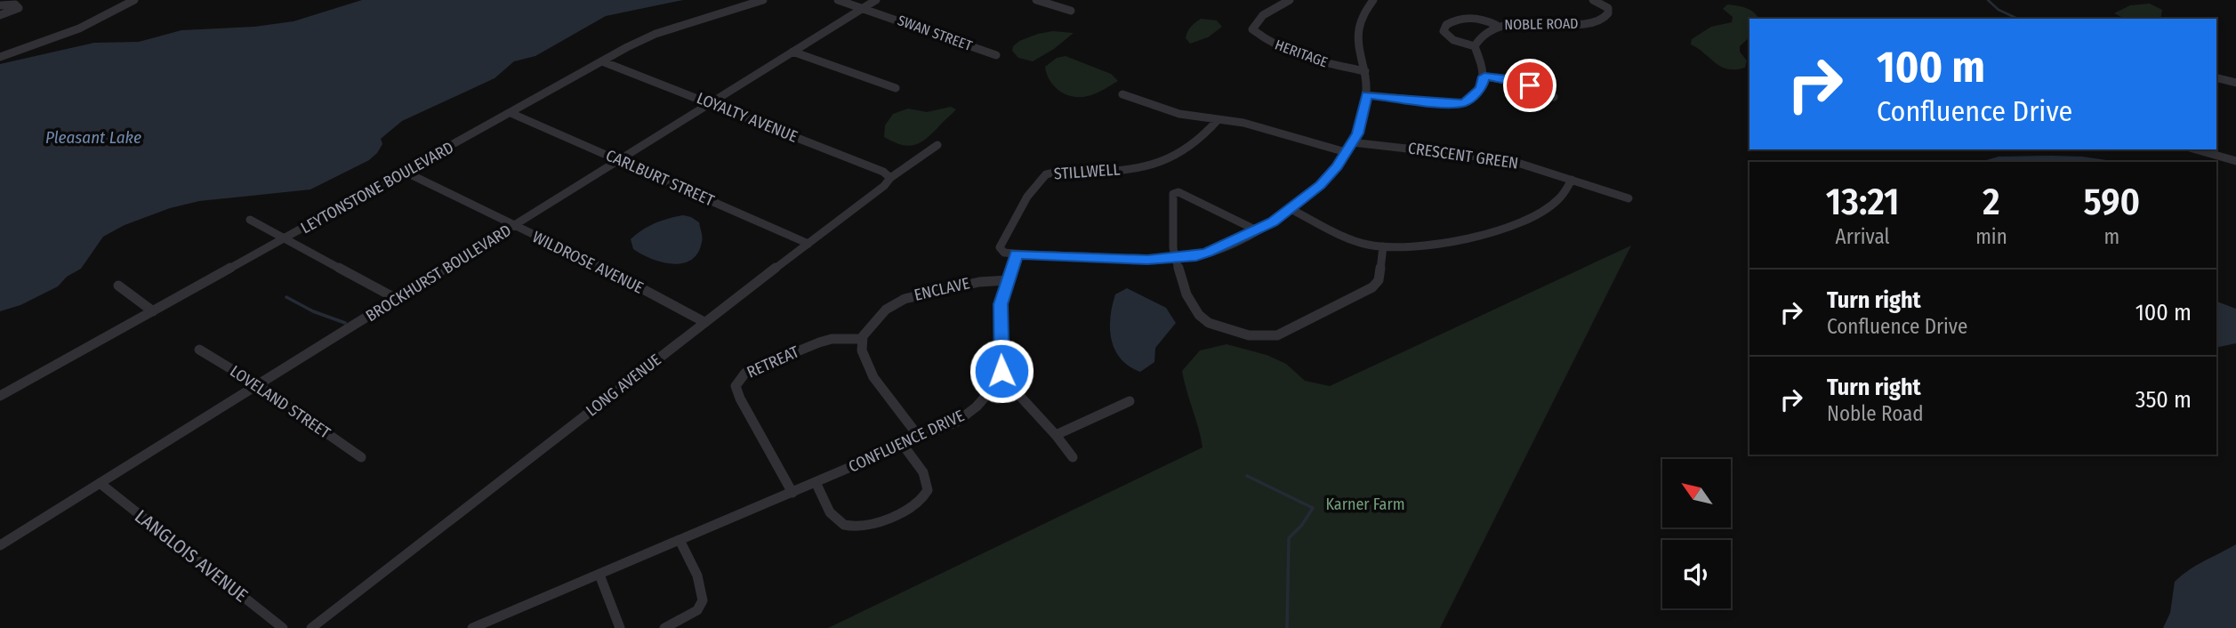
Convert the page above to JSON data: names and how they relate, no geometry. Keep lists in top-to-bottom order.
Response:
{
  "streets": {
    "street": [
      "NOBLE ROAD",
      "SWAN STREET",
      "HERITAGE",
      "LOYALTY AVENUE",
      "CRESCENT GREEN",
      "STILLWELL",
      "CARLBURT STREET",
      "LEYTONSTONE BOULEVARD",
      "WILDROSE AVENUE",
      "BROCKHURST BOULEVARD",
      "ENCLAVE",
      "RETREAT",
      "LONG AVENUE",
      "LOVELAND STREET",
      "CONFLUENCE DRIVE",
      "LANGLOIS AVENUE"
    ]
  },
  "crossings": [
    ["SWAN STREET", "BROCKHURST BOULEVARD"],
    ["LOYALTY AVENUE", "LEYTONSTONE BOULEVARD"],
    ["LOYALTY AVENUE", "BROCKHURST BOULEVARD"],
    ["LOYALTY AVENUE", "LONG AVENUE"],
    ["CARLBURT STREET", "LEYTONSTONE BOULEVARD"],
    ["CARLBURT STREET", "BROCKHURST BOULEVARD"],
    ["CARLBURT STREET", "LONG AVENUE"],
    ["LEYTONSTONE BOULEVARD", "WILDROSE AVENUE"],
    ["WILDROSE AVENUE", "BROCKHURST BOULEVARD"],
    ["WILDROSE AVENUE", "LONG AVENUE"],
    ["BROCKHURST BOULEVARD", "LOVELAND STREET"],
    ["BROCKHURST BOULEVARD", "LANGLOIS AVENUE"],
    ["ENCLAVE", "RETREAT"],
    ["RETREAT", "CONFLUENCE DRIVE"]
  ],
  "water": ["Pleasant Lake"],
  "parks": ["Karner Farm"],
  "north": "top left",
  "page": {
    "turn": ["100 m", "Confluence Drive"],
    "eta": [
      "13:21",
      "Arrival",
      "2",
      "min",
      "590",
      "m"
    ],
    "list": [
      {
        "name": "Turn right",
        "note": "Confluence Drive",
        "value": "100 m"
      },
      {
        "name": "Turn right",
        "note": "Noble Road",
        "value": "350 m"
      }
    ]
  }
}
